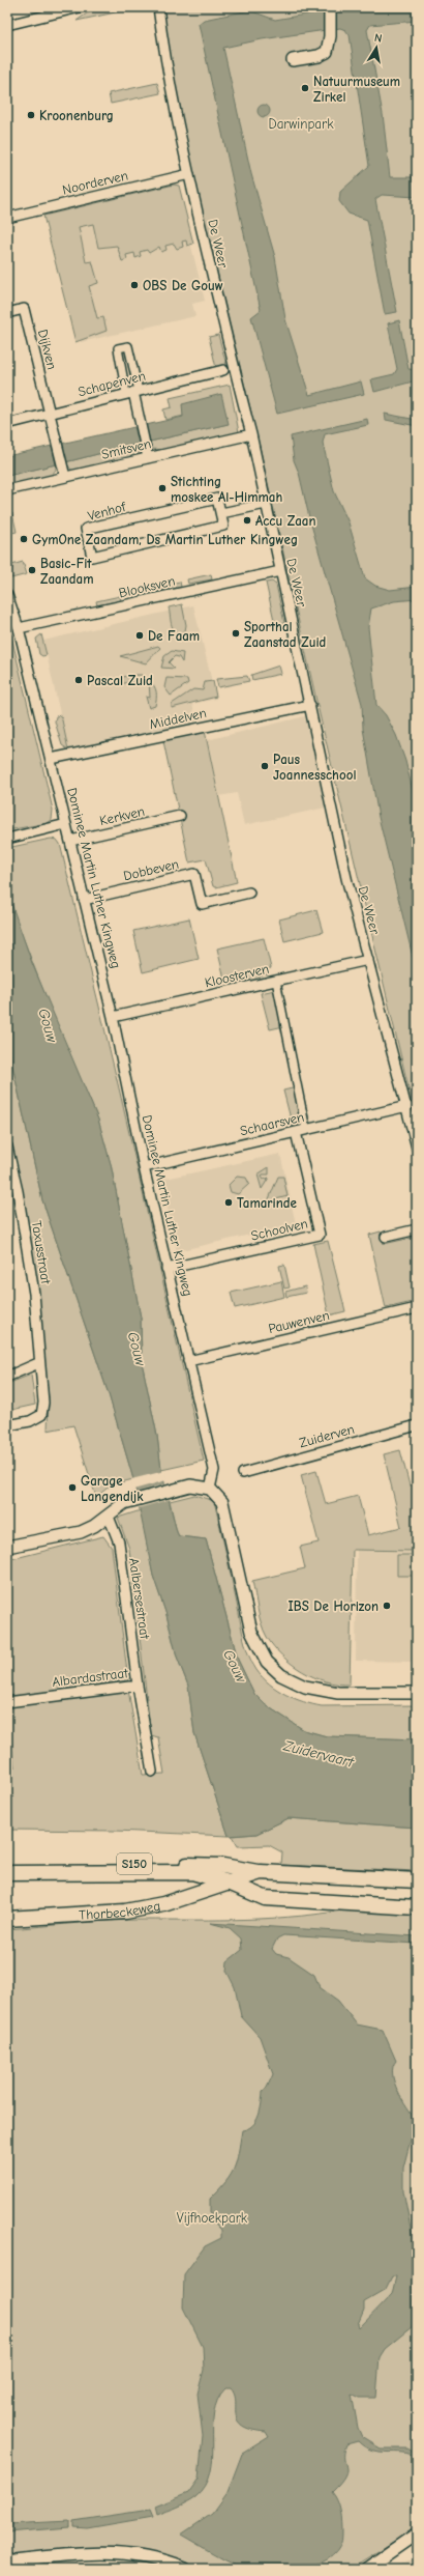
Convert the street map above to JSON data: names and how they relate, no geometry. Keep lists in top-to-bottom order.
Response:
{
  "streets": {
    "main road": ["S150", "Thorbeckeweg"],
    "street": [
      "Noorderven",
      "De Weer",
      "Dijkven",
      "Schapenven",
      "Smitsven",
      "Venhof",
      "Blooksven",
      "Middelven",
      "Kerkven",
      "Dobbeven",
      "Dominee Martin Luther Kingweg",
      "Kloosterven",
      "Schaarsven",
      "Schoolven",
      "Taxusstraat",
      "Pauwenven",
      "Zuiderven",
      "Aalbersestraat",
      "Albardastraat"
    ]
  },
  "crossings": [
    ["Noorderven", "De Weer"],
    ["De Weer", "Smitsven"],
    ["De Weer", "Blooksven"],
    ["De Weer", "Middelven"],
    ["De Weer", "Kloosterven"],
    ["De Weer", "Schaarsven"],
    ["Dijkven", "Schapenven"],
    ["Blooksven", "Dominee Martin Luther Kingweg"],
    ["Middelven", "Dominee Martin Luther Kingweg"],
    ["Kerkven", "Dominee Martin Luther Kingweg"],
    ["Dobbeven", "Dominee Martin Luther Kingweg"],
    ["Dominee Martin Luther Kingweg", "Kloosterven"],
    ["Dominee Martin Luther Kingweg", "Schaarsven"],
    ["Dominee Martin Luther Kingweg", "Schoolven"],
    ["Dominee Martin Luther Kingweg", "Pauwenven"],
    ["Schaarsven", "Schoolven"],
    ["Aalbersestraat", "Albardastraat"],
    ["S150", "Thorbeckeweg"]
  ],
  "water": ["Gouw", "Zuidervaart"],
  "parks": ["Darwinpark", "Vijfhoekpark"],
  "places": [
    "Natuurmuseum Zirkel",
    "Kroonenburg",
    "OBS De Gouw",
    "Stichting moskee Al-Himmah",
    "Accu Zaan",
    "GymOne Zaandam, Ds Martin Luther Kingweg",
    "Basic-Fit Zaandam",
    "Sporthal Zaanstad Zuid",
    "De Faam",
    "Pascal Zuid",
    "Paus Joannesschool",
    "Tamarinde",
    "Garage Langendijk",
    "IBS De Horizon"
  ],
  "north": "top"
}
